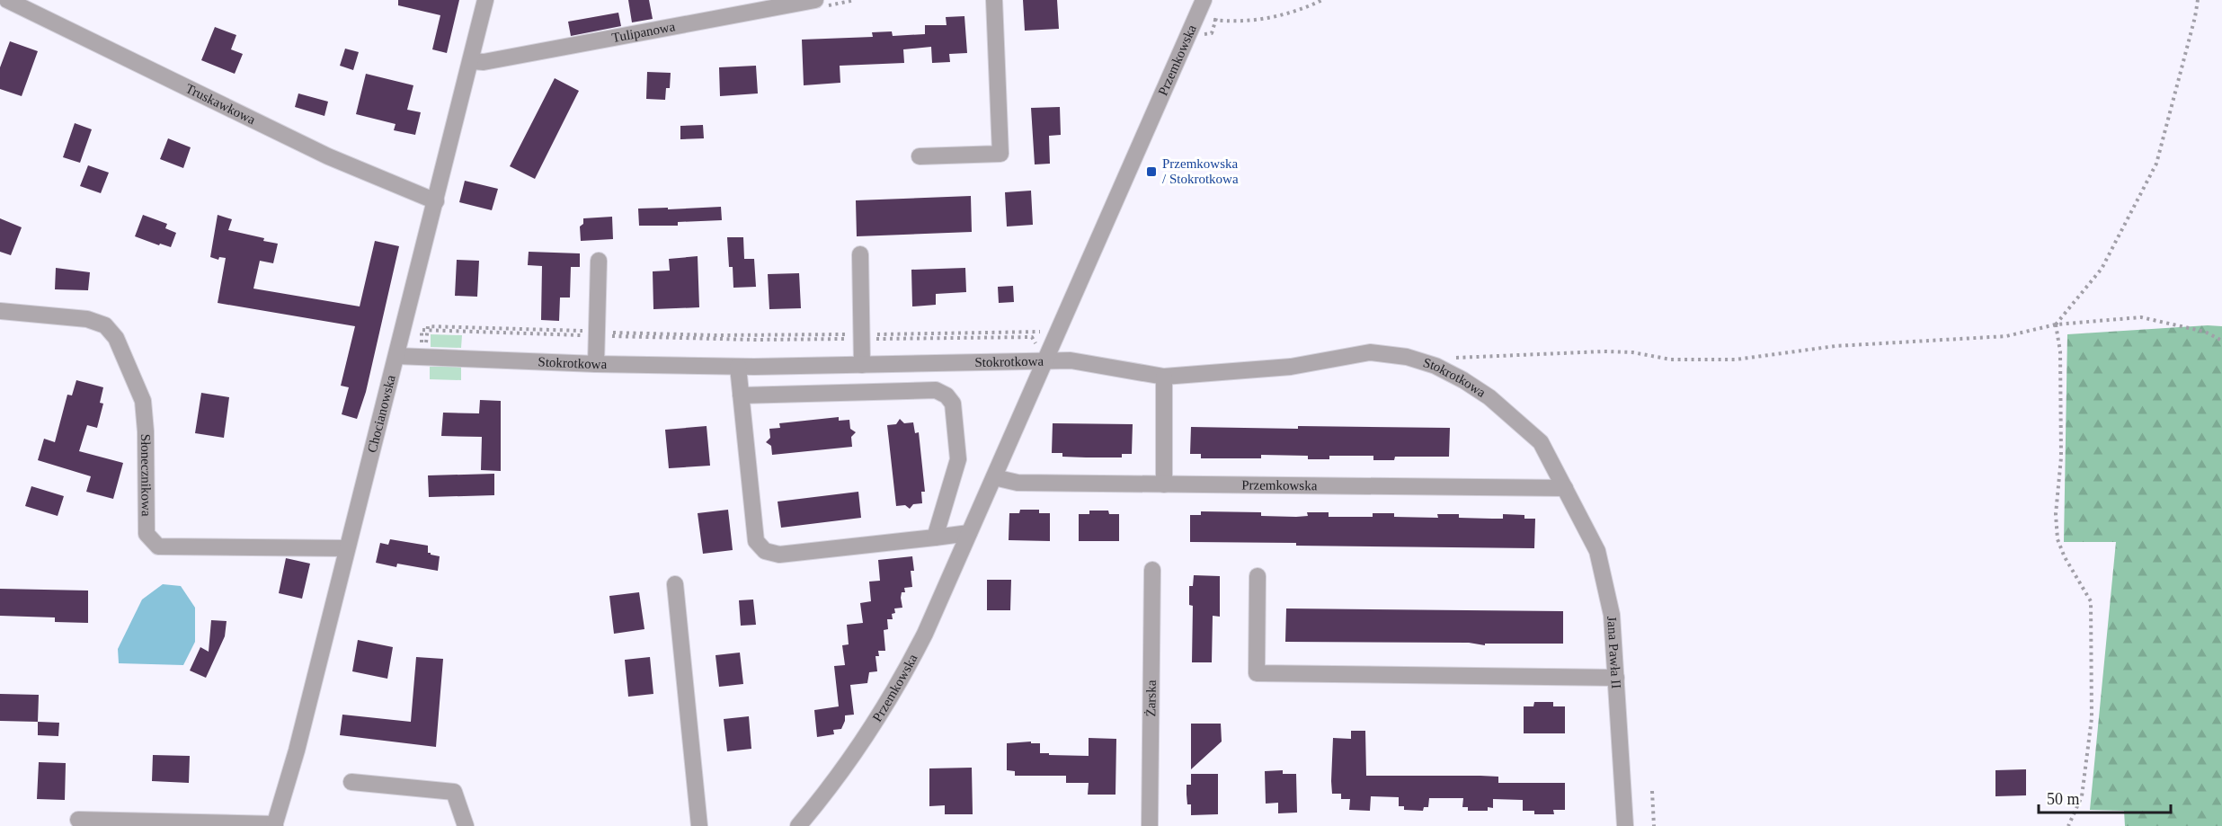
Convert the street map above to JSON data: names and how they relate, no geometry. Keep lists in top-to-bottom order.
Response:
{
  "streets": {
    "street": [
      "Tulipanowa",
      "Przemkowska",
      "Truskawkowa",
      "Stokrotkowa",
      "Chocianowska",
      "Słonecznikowa",
      "Jana Pawła II",
      "Żarska"
    ]
  },
  "crossings": [
    ["Tulipanowa", "Chocianowska"],
    ["Przemkowska", "Stokrotkowa"],
    ["Przemkowska", "Jana Pawła II"],
    ["Truskawkowa", "Chocianowska"],
    ["Stokrotkowa", "Chocianowska"],
    ["Stokrotkowa", "Jana Pawła II"],
    ["Chocianowska", "Słonecznikowa"]
  ],
  "places": {
    "transit": ["Przemkowska / Stokrotkowa"]
  },
  "scale_bar": "50 m"
}
